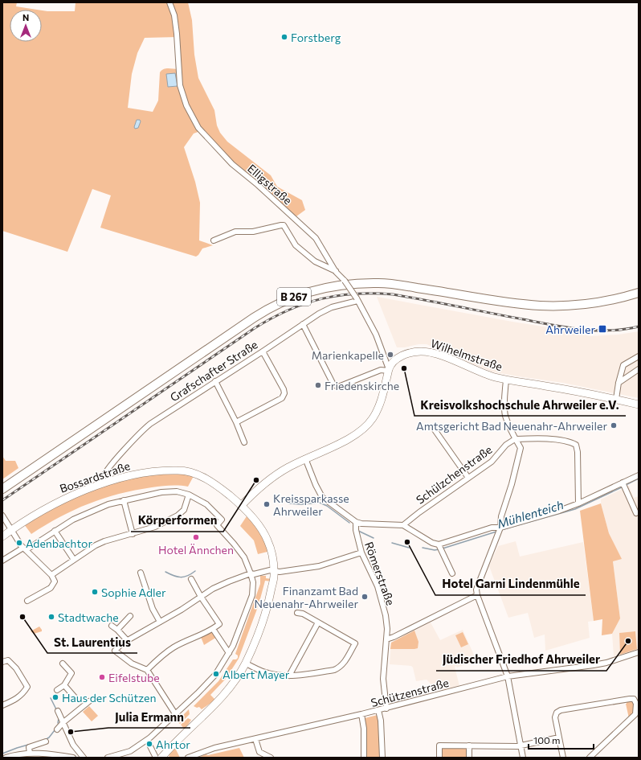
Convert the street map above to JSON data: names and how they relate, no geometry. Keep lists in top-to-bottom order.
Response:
{
  "streets": {
    "main road": ["B 267", "Wilhelmstraße", "Bossardstraße"],
    "street": [
      "Elligstraße",
      "Grafschafter Straße",
      "Schülzchenstraße",
      "Römerstraße",
      "Schützenstraße"
    ]
  },
  "crossings": [
    ["Elligstraße", "Wilhelmstraße"],
    ["Elligstraße", "Grafschafter Straße"],
    ["Wilhelmstraße", "Bossardstraße"],
    ["Grafschafter Straße", "Bossardstraße"],
    ["Römerstraße", "Schützenstraße"]
  ],
  "water": ["Mühlenteich"],
  "places": {
    "other": [
      "Forstberg",
      "Marienkapelle",
      "Kreisvolkshochschule Ahrweiler e.V.",
      "Friedenskirche",
      "Amtsgericht Bad Neuenahr-Ahrweiler",
      "Körperformen",
      "Kreissparkasse Ahrweiler",
      "Hotel Ännchen",
      "Hotel Garni Lindenmühle",
      "Adenbachtor",
      "Sophie Adler",
      "Finanzamt Bad Neuenahr-Ahrweiler",
      "St. Laurentius",
      "Stadtwache",
      "Jüdischer Friedhof Ahrweiler",
      "Albert Mayer",
      "Eifelstube",
      "Haus der Schützen",
      "Julia Ermann",
      "Ahrtor"
    ],
    "transit": ["Ahrweiler"]
  },
  "scale_bar": "100 m",
  "north": "top"
}
